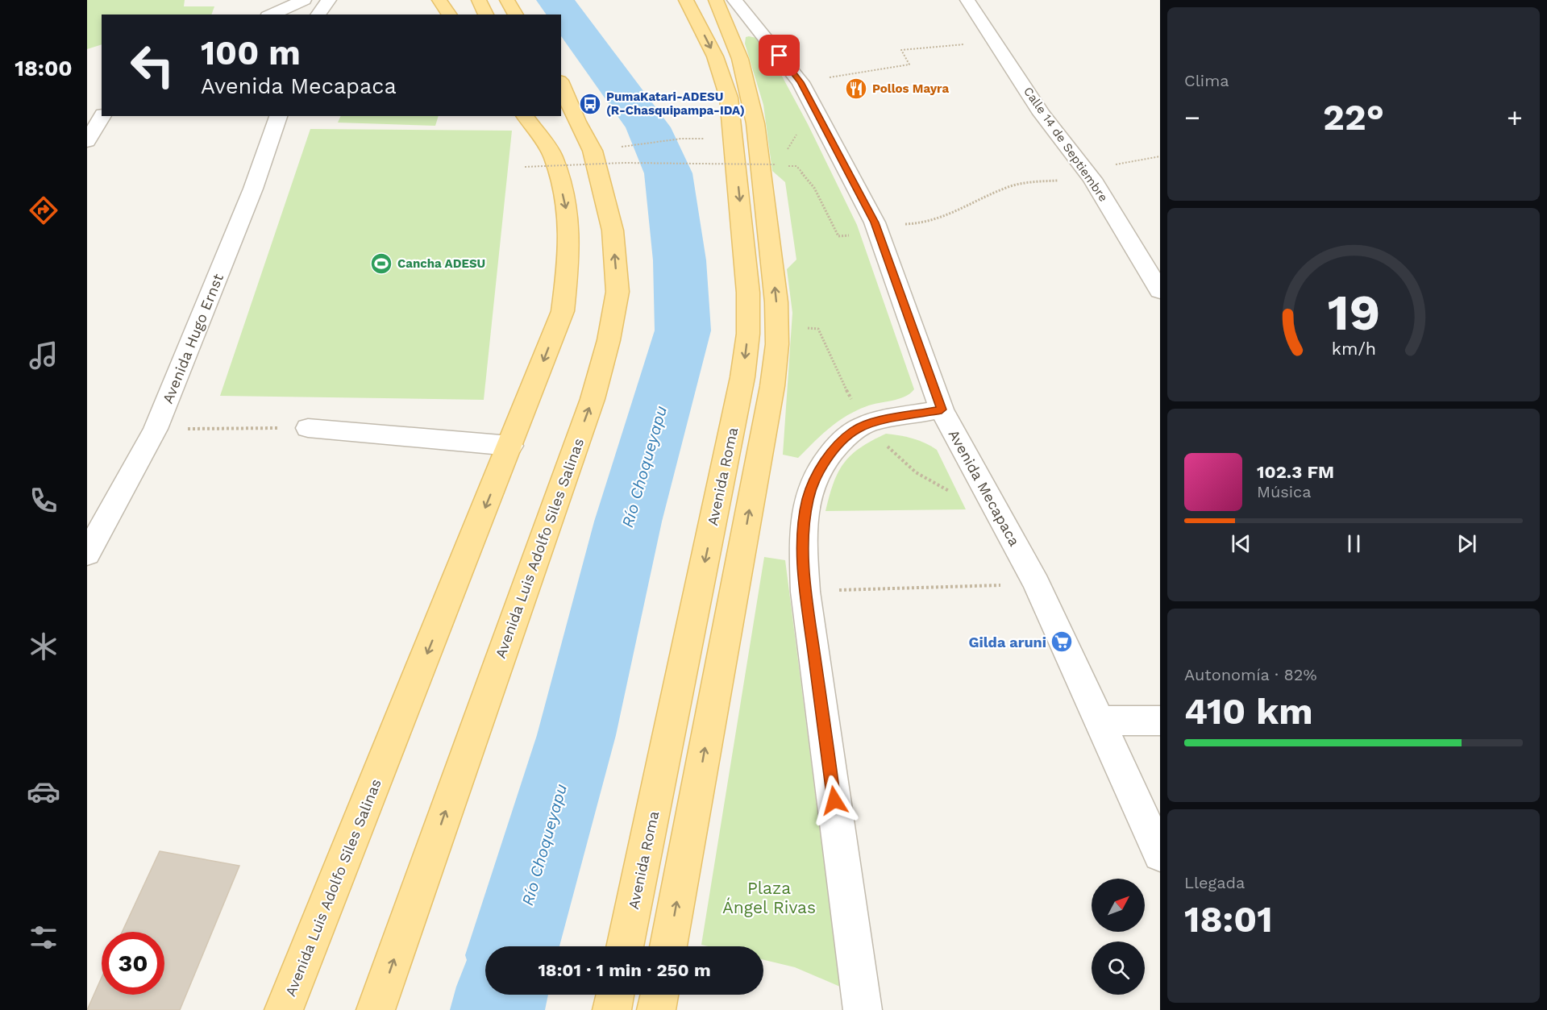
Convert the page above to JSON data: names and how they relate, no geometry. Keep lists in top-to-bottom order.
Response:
{
  "streets": {
    "main road": ["Avenida Roma", "Avenida Luis Adolfo Siles Salinas"],
    "street": ["Calle 14 de Septiembre", "Avenida Hugo Ernst", "Avenida Mecapaca"]
  },
  "water": ["Río Choqueyapu"],
  "parks": ["Plaza Ángel Rivas"],
  "places": {
    "restaurant": ["Pollos Mayra"],
    "bus stop": ["PumaKatari-ADESU (R-Chasquipampa-IDA)"],
    "sports": ["Cancha ADESU"],
    "supermarket": ["Gilda aruni"]
  },
  "north": "top right",
  "page": {
    "tabs": "18:00",
    "tile": [
      "Clima",
      ["Autonomía · 82%", "410 km"],
      ["Llegada", "18:01"]
    ],
    "turn": ["100 m", "Avenida Mecapaca"],
    "heat": ["−", "22°", "+"],
    "song": ["102.3 FM", "Música"],
    "limit": "30",
    "trip": "18:01 · 1 min · 250 m",
    "gauge": ["19", "km/h"]
  }
}
